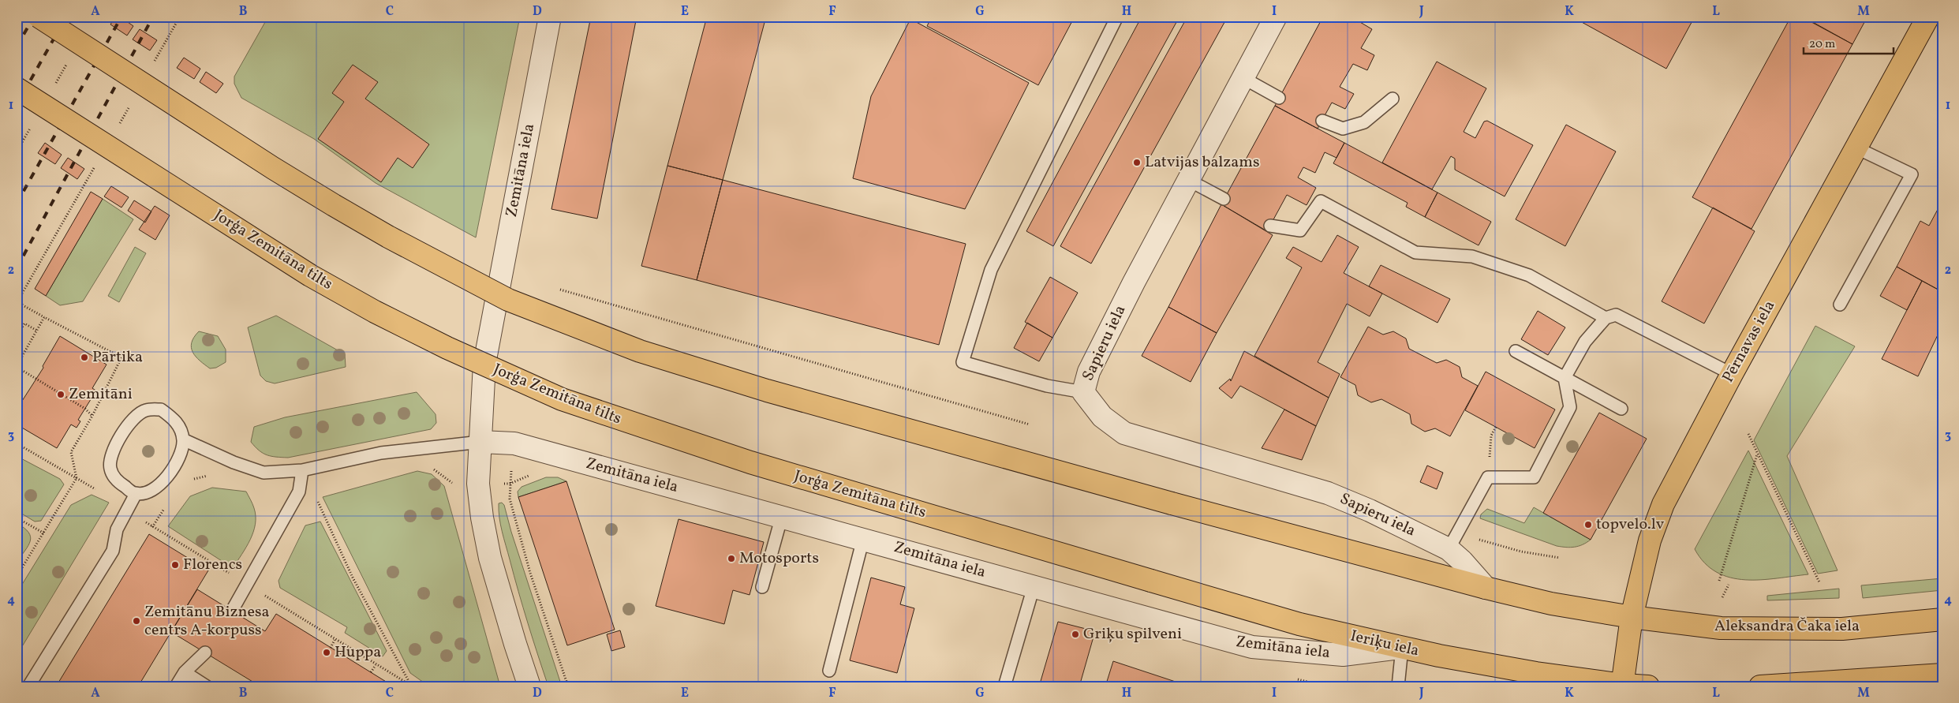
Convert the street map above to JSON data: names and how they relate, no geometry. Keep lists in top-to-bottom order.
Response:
{
  "streets": {
    "main road": [
      "Jorģa Zemitāna tilts",
      "Pērnavas iela",
      "Aleksandra Čaka iela",
      "Ieriķu iela"
    ],
    "street": ["Zemitāna iela", "Sapieru iela"]
  },
  "crossings": [
    ["Zemitāna iela", "Ieriķu iela"],
    ["Jorģa Zemitāna tilts", "Ieriķu iela"],
    ["Pērnavas iela", "Aleksandra Čaka iela"],
    ["Pērnavas iela", "Ieriķu iela"]
  ],
  "places": [
    "Latvijas balzams",
    "Pārtika",
    "Zemitāni",
    "topvelo.lv",
    "Motosports",
    "Florencs",
    "Zemitānu Biznesa centrs A-korpuss",
    "Griķu spilveni",
    "Huppa"
  ],
  "scale_bar": "20 m",
  "grid": {
    "columns": [
      "A",
      "B",
      "C",
      "D",
      "E",
      "F",
      "G",
      "H",
      "I",
      "J",
      "K",
      "L",
      "M"
    ],
    "rows": [
      "1",
      "2",
      "3",
      "4"
    ]
  }
}
